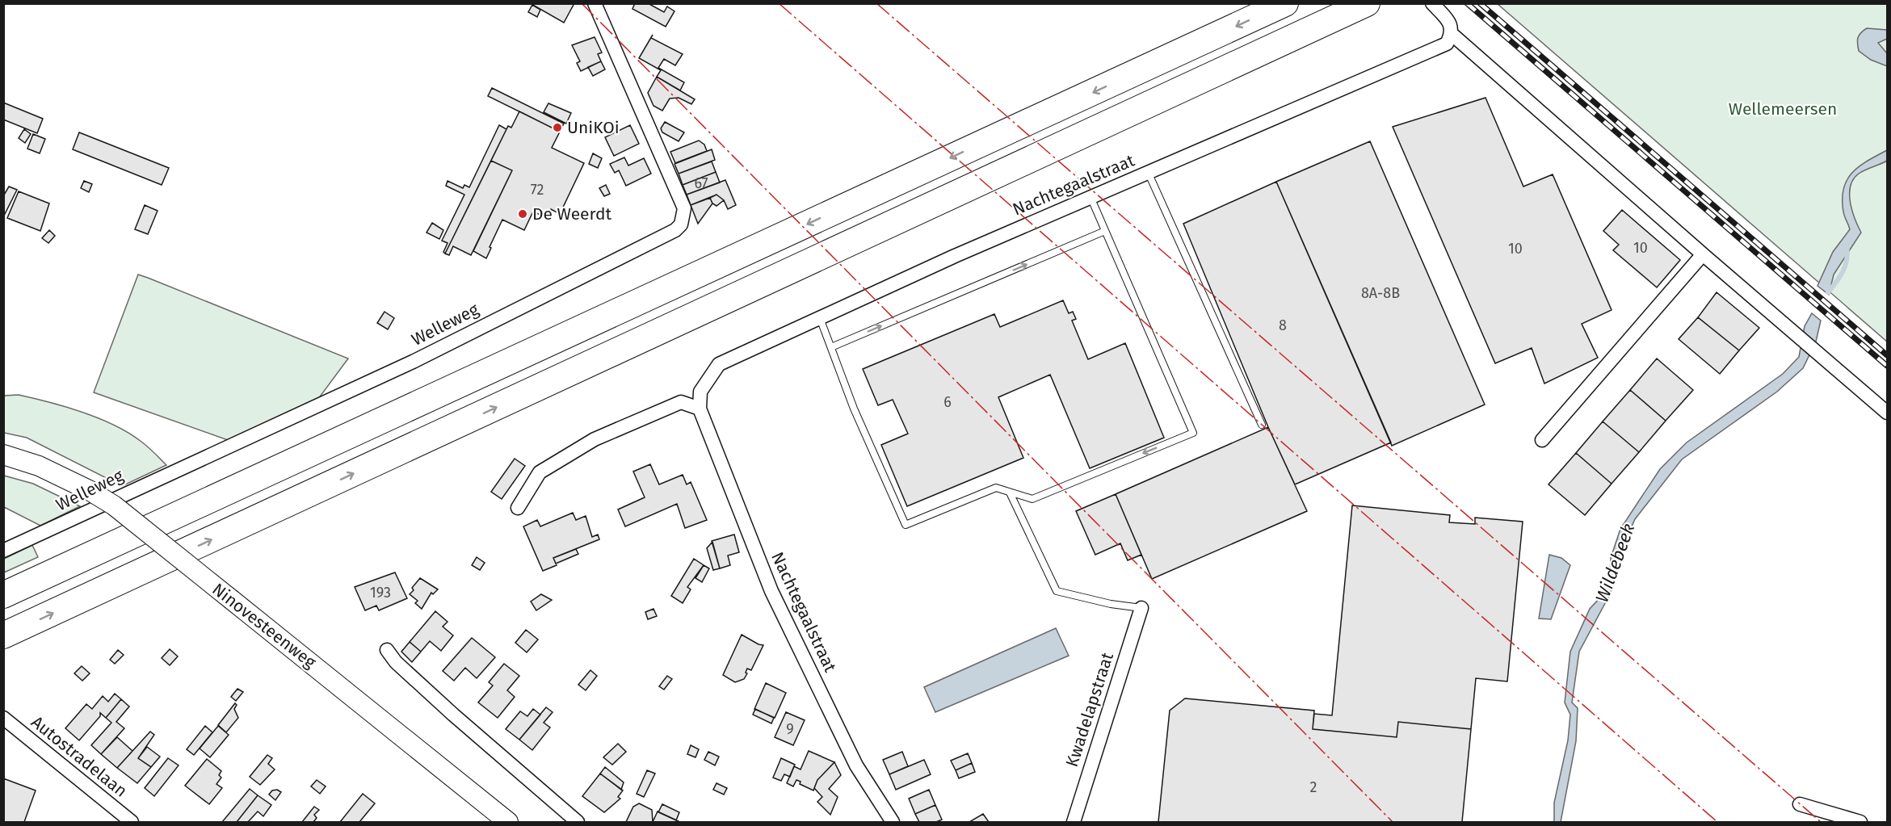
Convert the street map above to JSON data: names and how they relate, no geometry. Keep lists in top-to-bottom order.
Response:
{
  "streets": {
    "main road": ["Ninovesteenweg"],
    "street": [
      "Nachtegaalstraat",
      "Welleweg",
      "Kwadelapstraat",
      "Autostradelaan"
    ]
  },
  "water": ["Wildebeek"],
  "parks": ["Wellemeersen"],
  "places": ["UniKOi", "De Weerdt"],
  "house_numbers": [
    "67",
    "72",
    "10",
    "10",
    "8A-8B",
    "8",
    "6",
    "193",
    "9",
    "2"
  ]
}
